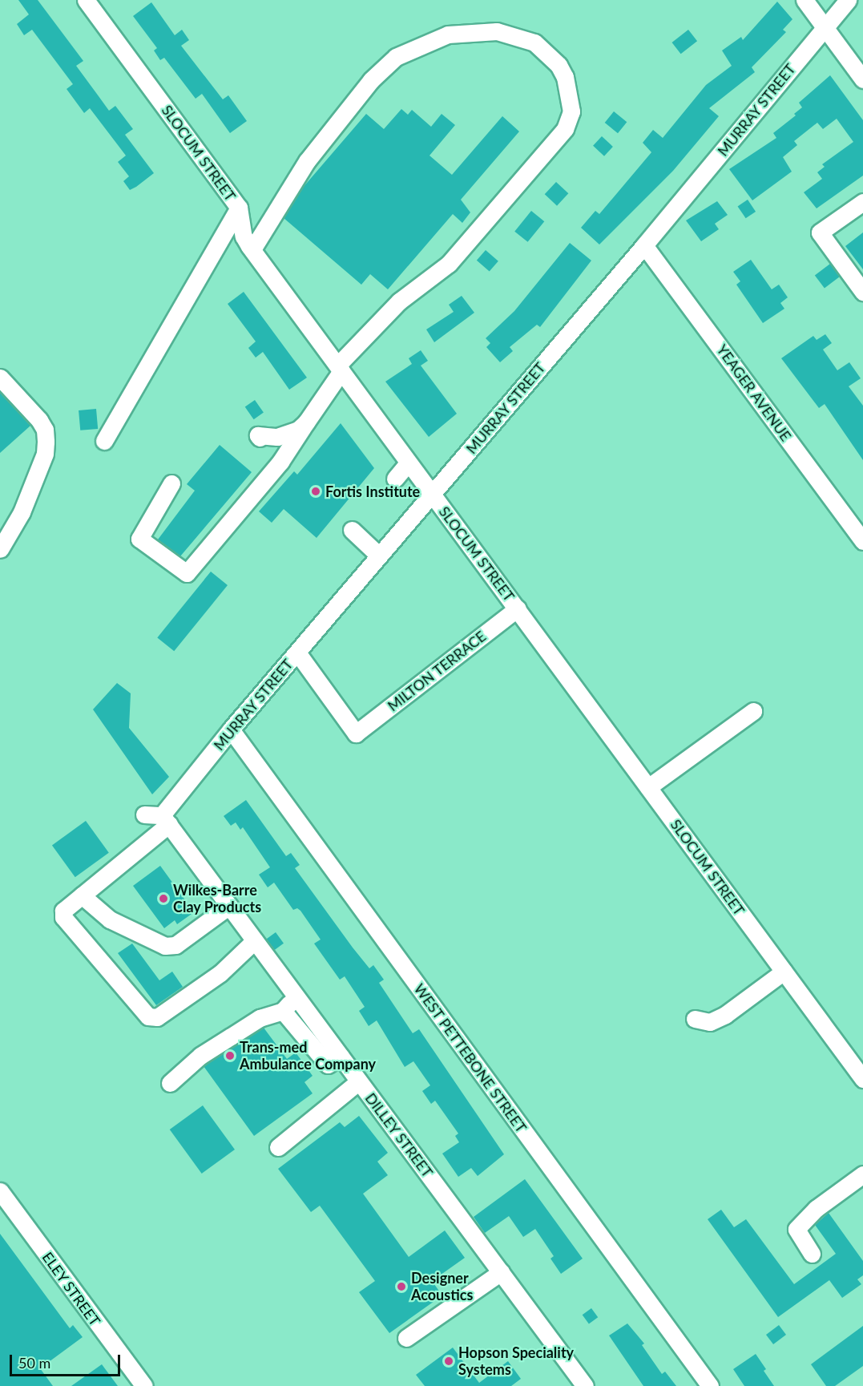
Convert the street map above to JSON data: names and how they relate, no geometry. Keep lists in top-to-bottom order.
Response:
{
  "streets": {
    "street": [
      "MURRAY STREET",
      "SLOCUM STREET",
      "YEAGER AVENUE",
      "MILTON TERRACE",
      "WEST PETTEBONE STREET",
      "DILLEY STREET",
      "ELEY STREET"
    ]
  },
  "crossings": [
    ["MURRAY STREET", "SLOCUM STREET"],
    ["MURRAY STREET", "YEAGER AVENUE"],
    ["MURRAY STREET", "MILTON TERRACE"],
    ["MURRAY STREET", "WEST PETTEBONE STREET"],
    ["MURRAY STREET", "DILLEY STREET"],
    ["SLOCUM STREET", "MILTON TERRACE"]
  ],
  "places": [
    "Fortis Institute",
    "Wilkes-Barre Clay Products",
    "Trans-med Ambulance Company",
    "Designer Acoustics",
    "Hopson Speciality Systems"
  ],
  "scale_bar": "50 m"
}
